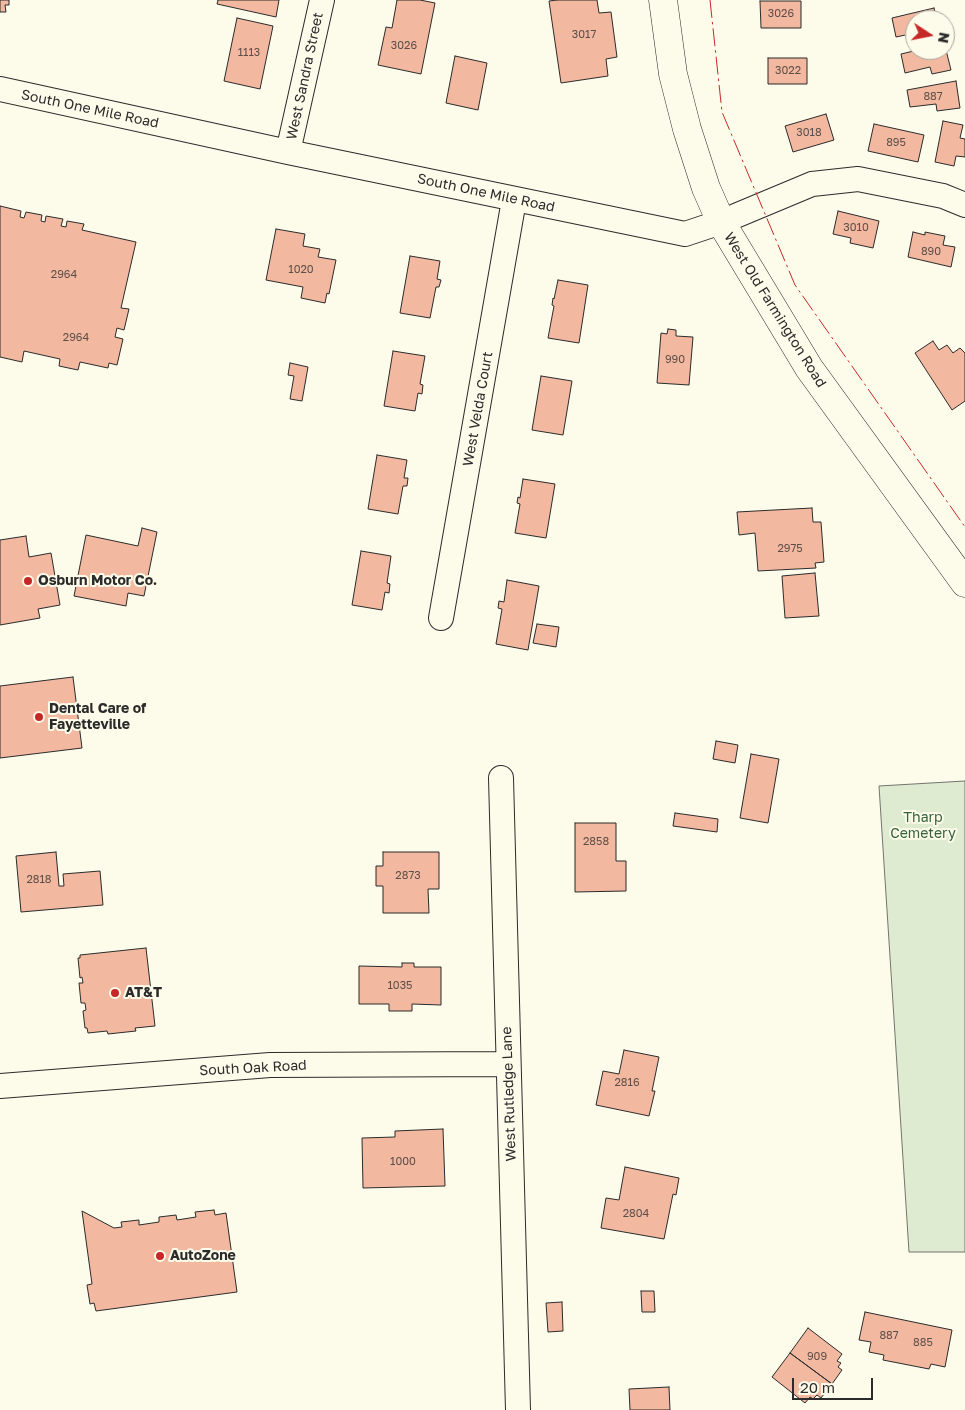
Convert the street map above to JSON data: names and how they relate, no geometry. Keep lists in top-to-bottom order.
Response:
{
  "streets": {
    "street": [
      "West Sandra Street",
      "South One Mile Road",
      "West Old Farmington Road",
      "West Velda Court",
      "South Oak Road",
      "West Rutledge Lane"
    ]
  },
  "crossings": [
    ["West Sandra Street", "South One Mile Road"],
    ["South One Mile Road", "West Old Farmington Road"],
    ["South One Mile Road", "West Velda Court"],
    ["South Oak Road", "West Rutledge Lane"]
  ],
  "parks": ["Tharp Cemetery"],
  "places": [
    "Osburn Motor Co.",
    "Dental Care of Fayetteville",
    "AT&T",
    "AutoZone"
  ],
  "house_numbers": [
    "3026",
    "3017",
    "3026",
    "1113",
    "3022",
    "887",
    "3018",
    "895",
    "3010",
    "890",
    "1020",
    "2964",
    "2964",
    "990",
    "2975",
    "2858",
    "2873",
    "2818",
    "1035",
    "2816",
    "1000",
    "2804",
    "887",
    "885",
    "909"
  ],
  "scale_bar": "20 m",
  "north": "right"
}
